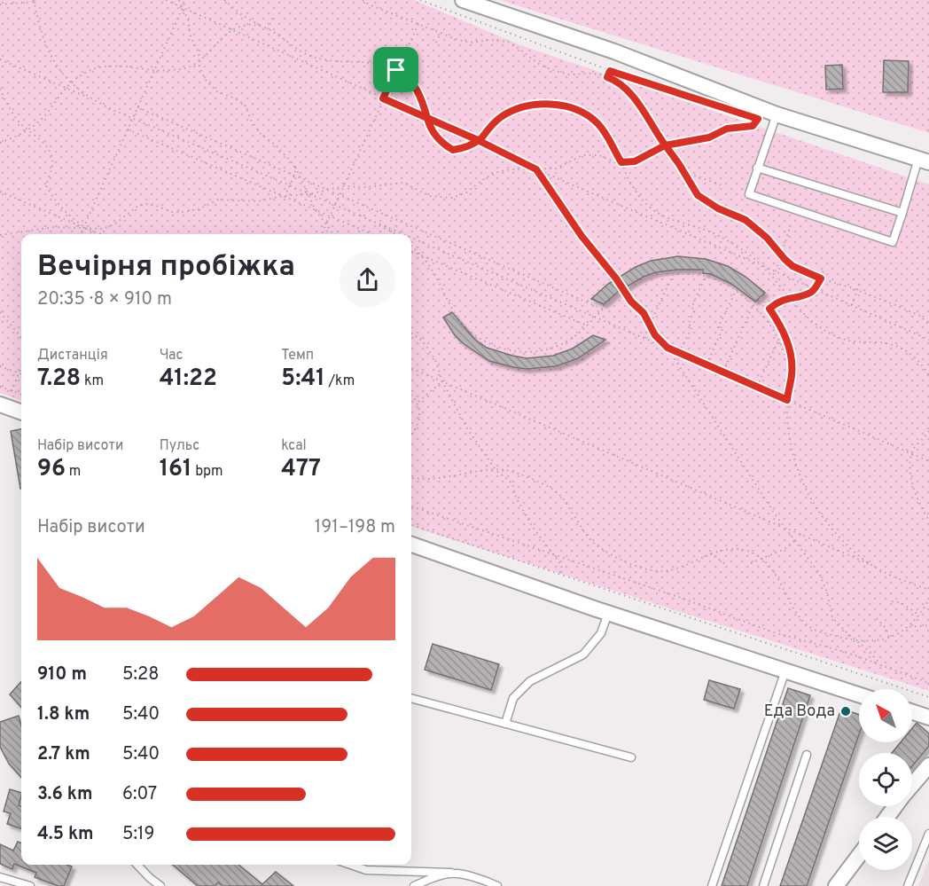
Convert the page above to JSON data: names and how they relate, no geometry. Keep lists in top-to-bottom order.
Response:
{
  "places": ["Еда Вода"],
  "north": "top left",
  "page": {
    "heading": ["Вечірня пробіжка", "20:35 · 8 × 910 m"],
    "stats": [
      ["Дистанція", "7.28 km"],
      ["Час", "41:22"],
      ["Темп", "5:41 /km"],
      ["Набір висоти", "96 m"],
      ["Пульс", "161 bpm"],
      ["kcal", "477"]
    ],
    "chart": ["Набір висоти", "191–198 m"],
    "list": [
      {
        "name": "910 m",
        "note": "5:28"
      },
      {
        "name": "1.8 km",
        "note": "5:40"
      },
      {
        "name": "2.7 km",
        "note": "5:40"
      },
      {
        "name": "3.6 km",
        "note": "6:07"
      },
      {
        "name": "4.5 km",
        "note": "5:19"
      }
    ]
  }
}
